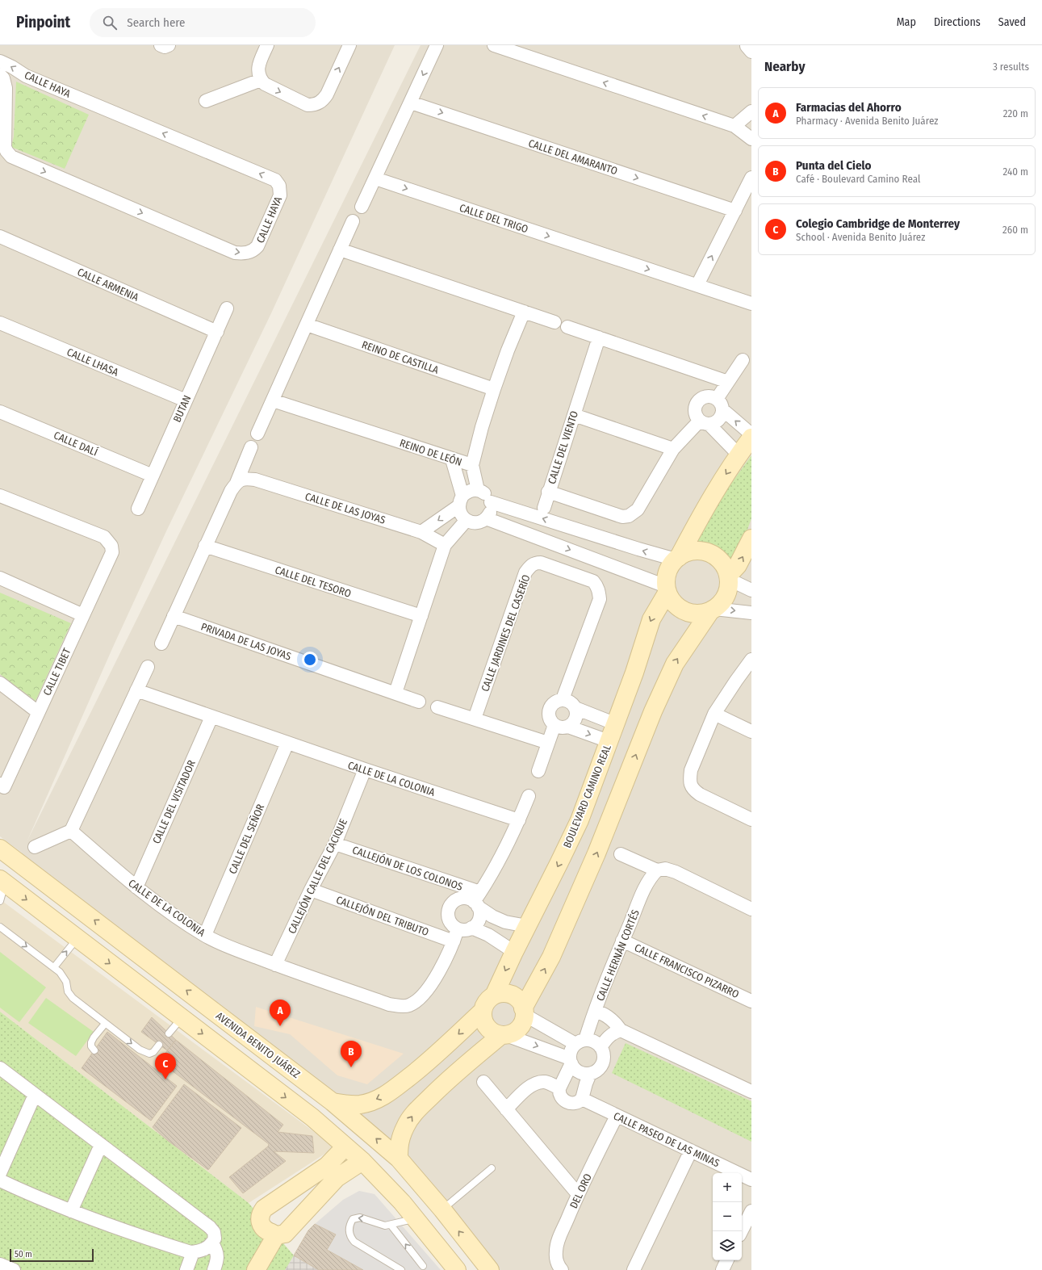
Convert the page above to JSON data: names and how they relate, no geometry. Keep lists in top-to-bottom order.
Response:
{
  "streets": {
    "street": [
      "CALLE HAYA",
      "CALLE DEL AMARANTO",
      "CALLE DEL TRIGO",
      "CALLE ARMENIA",
      "REINO DE CASTILLA",
      "CALLE LHASA",
      "BUTAN",
      "CALLE DALÍ",
      "CALLE DEL VIENTO",
      "REINO DE LEÓN",
      "CALLE DE LAS JOYAS",
      "CALLE DEL TESORO",
      "CALLE JARDINES DEL CASERÍO",
      "PRIVADA DE LAS JOYAS",
      "CALLE TIBET",
      "CALLE DE LA COLONIA",
      "BOULEVARD CAMINO REAL",
      "CALLE DEL VISITADOR",
      "CALLE DEL SEÑOR",
      "CALLEJÓN DE LOS COLONOS",
      "CALLEJÓN CALLE DEL CACIQUE",
      "CALLEJÓN DEL TRIBUTO",
      "CALLE HERNÁN CORTÉS",
      "CALLE FRANCISCO PIZARRO",
      "AVENIDA BENITO JUÁREZ",
      "CALLE PASEO DE LAS MINAS",
      "DEL ORO"
    ]
  },
  "crossings": [
    ["CALLE ARMENIA", "BUTAN"],
    ["REINO DE CASTILLA", "REINO DE LEÓN"],
    ["CALLE LHASA", "BUTAN"],
    ["BUTAN", "CALLE DALÍ"],
    ["CALLE DE LA COLONIA", "CALLE DEL VISITADOR"],
    ["CALLE DE LA COLONIA", "CALLE DEL SEÑOR"],
    ["CALLE DE LA COLONIA", "CALLEJÓN DE LOS COLONOS"],
    ["CALLE DE LA COLONIA", "CALLEJÓN CALLE DEL CACIQUE"],
    ["CALLE DE LA COLONIA", "CALLEJÓN DEL TRIBUTO"],
    ["BOULEVARD CAMINO REAL", "CALLEJÓN DE LOS COLONOS"],
    ["CALLEJÓN DE LOS COLONOS", "CALLEJÓN CALLE DEL CACIQUE"],
    ["CALLEJÓN CALLE DEL CACIQUE", "CALLEJÓN DEL TRIBUTO"],
    ["CALLE HERNÁN CORTÉS", "CALLE FRANCISCO PIZARRO"],
    ["CALLE PASEO DE LAS MINAS", "DEL ORO"]
  ],
  "scale_bar": "50 m",
  "page": {
    "header": "Pinpoint",
    "search": "Search here",
    "nav": ["Map", "Directions", "Saved"],
    "heading": ["Nearby", "3 results"],
    "list": [
      {
        "mark": "A",
        "name": "Farmacias del Ahorro",
        "note": "Pharmacy · Avenida Benito Juárez",
        "value": "220 m"
      },
      {
        "mark": "B",
        "name": "Punta del Cielo",
        "note": "Café · Boulevard Camino Real",
        "value": "240 m"
      },
      {
        "mark": "C",
        "name": "Colegio Cambridge de Monterrey",
        "note": "School · Avenida Benito Juárez",
        "value": "260 m"
      }
    ],
    "pins": ["A", "B", "C"],
    "map_buttons": ["+", "−"],
    "scale": "50 m"
  }
}
